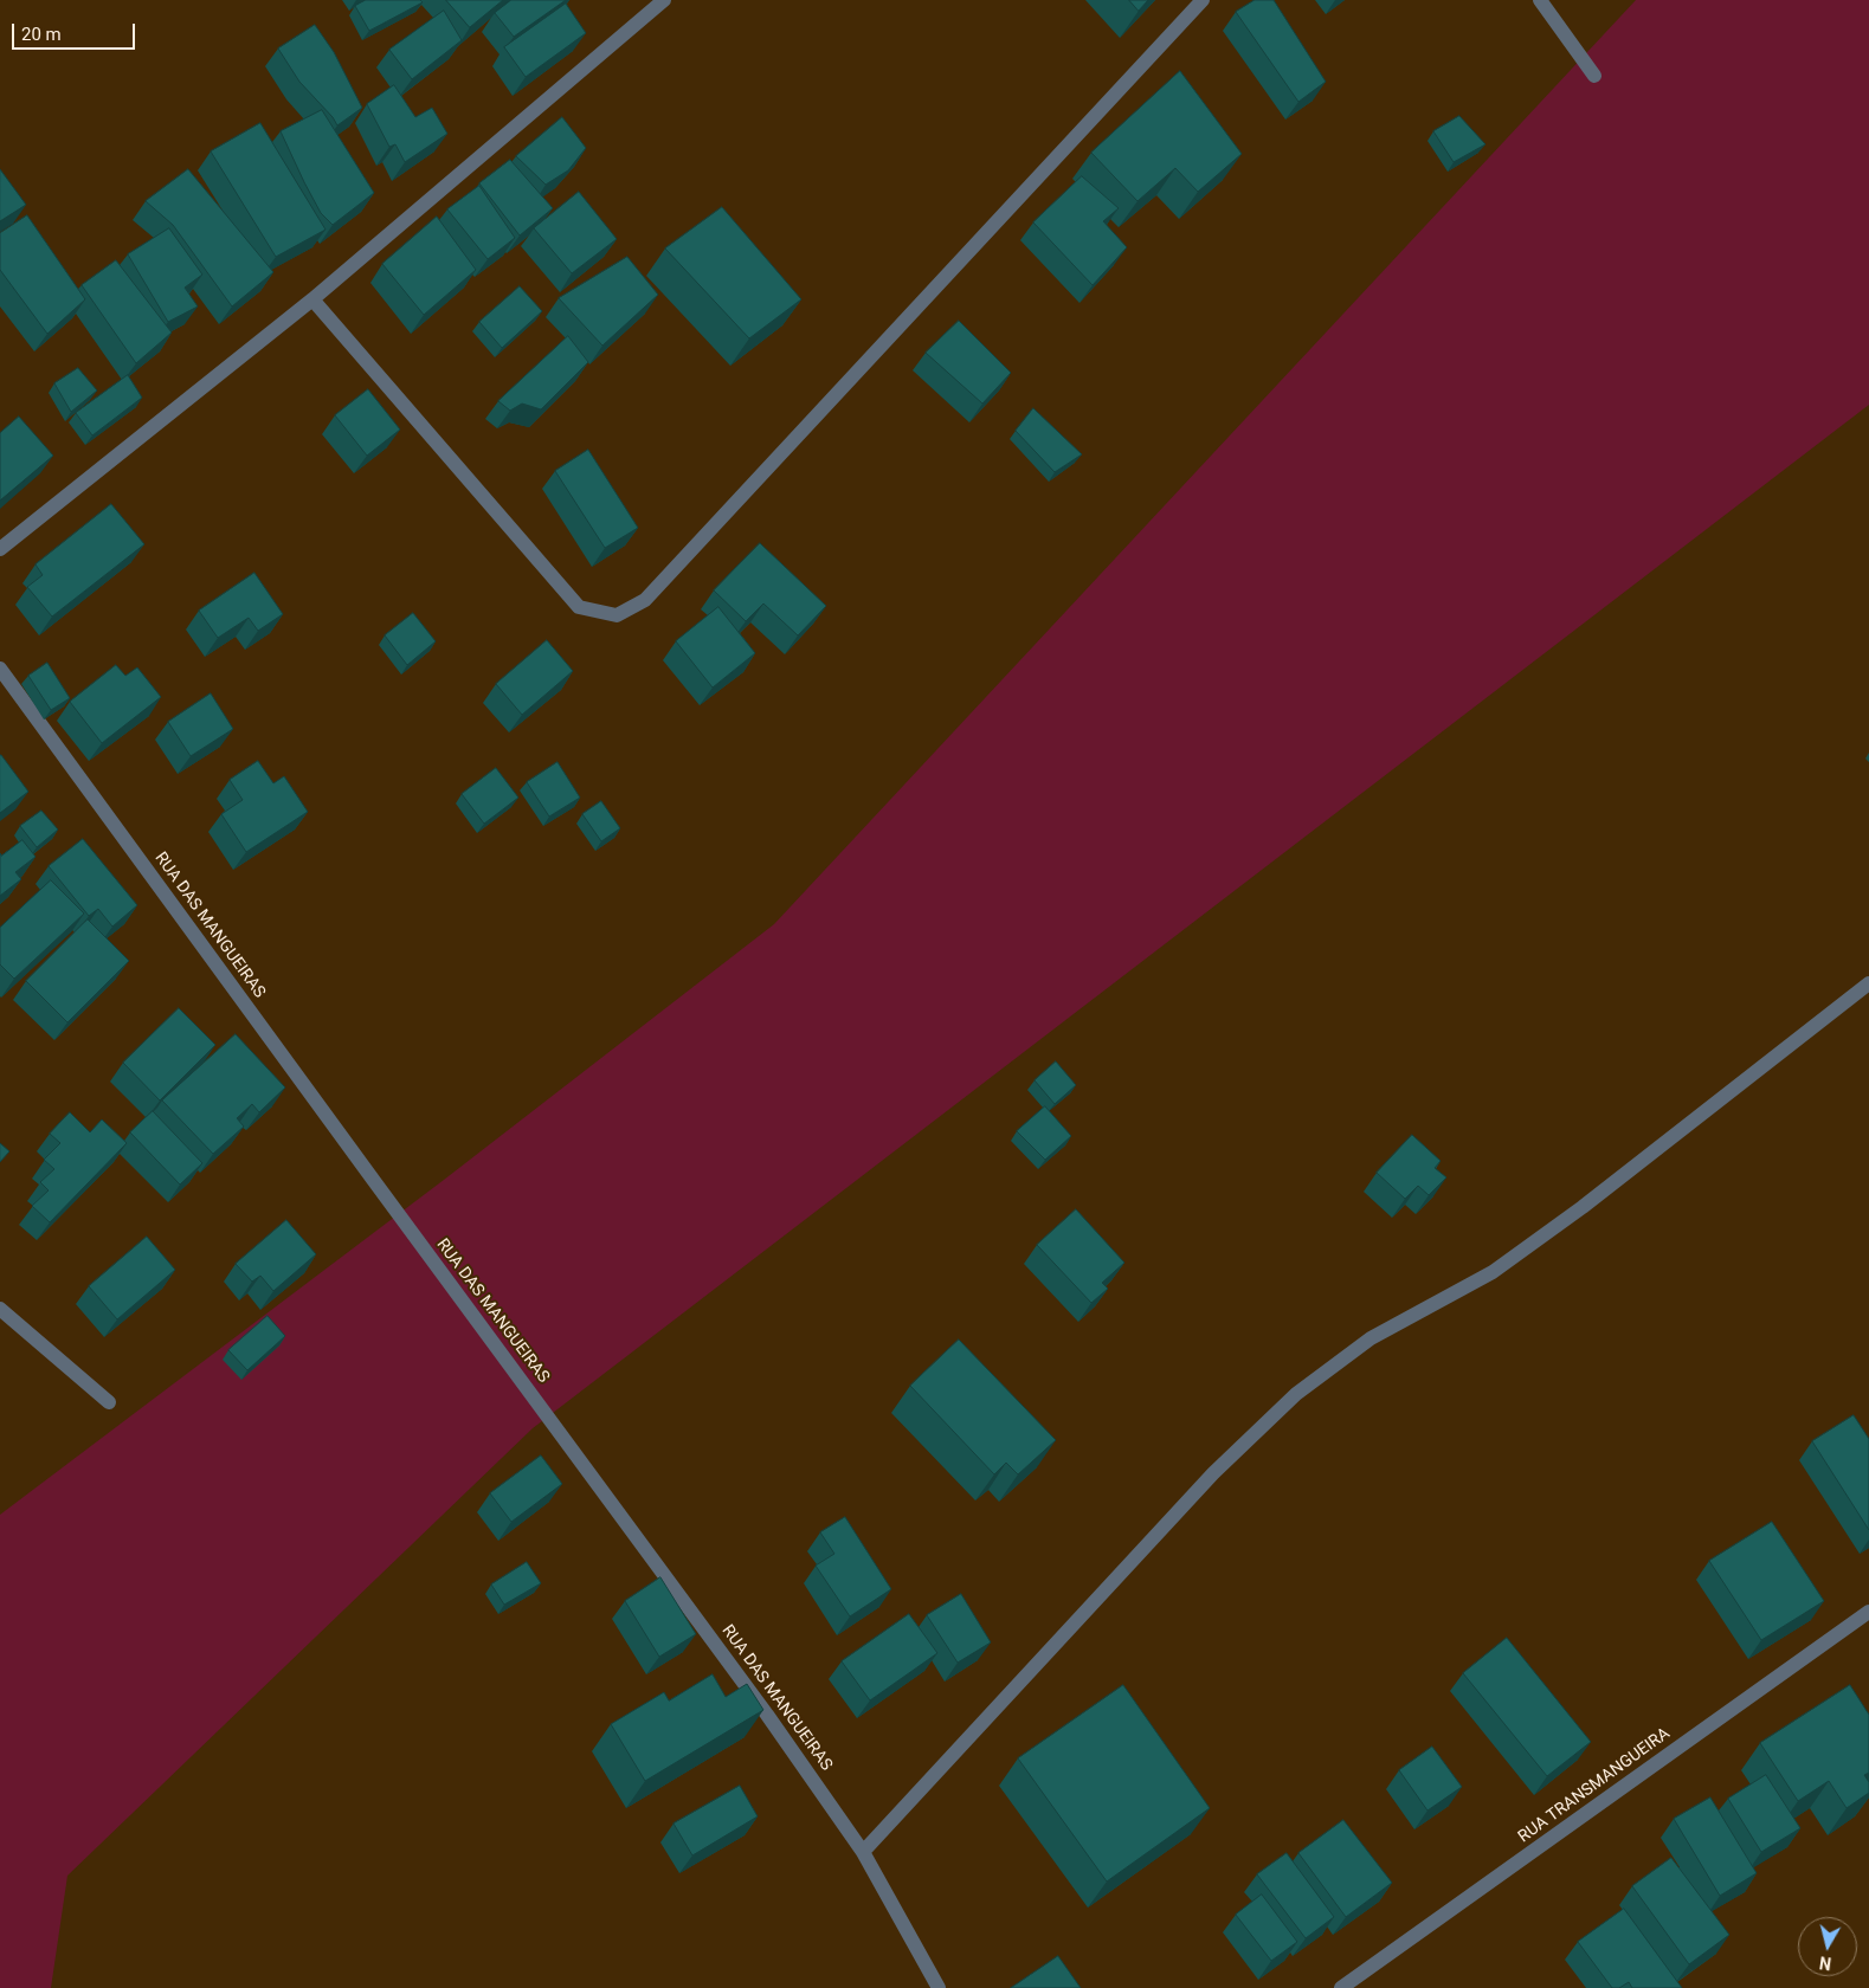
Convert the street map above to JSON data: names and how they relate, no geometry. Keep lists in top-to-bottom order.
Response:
{
  "streets": {
    "street": ["RUA DAS MANGUEIRAS", "RUA TRANSMANGUEIRA"]
  },
  "scale_bar": "20 m",
  "north": "bottom"
}
